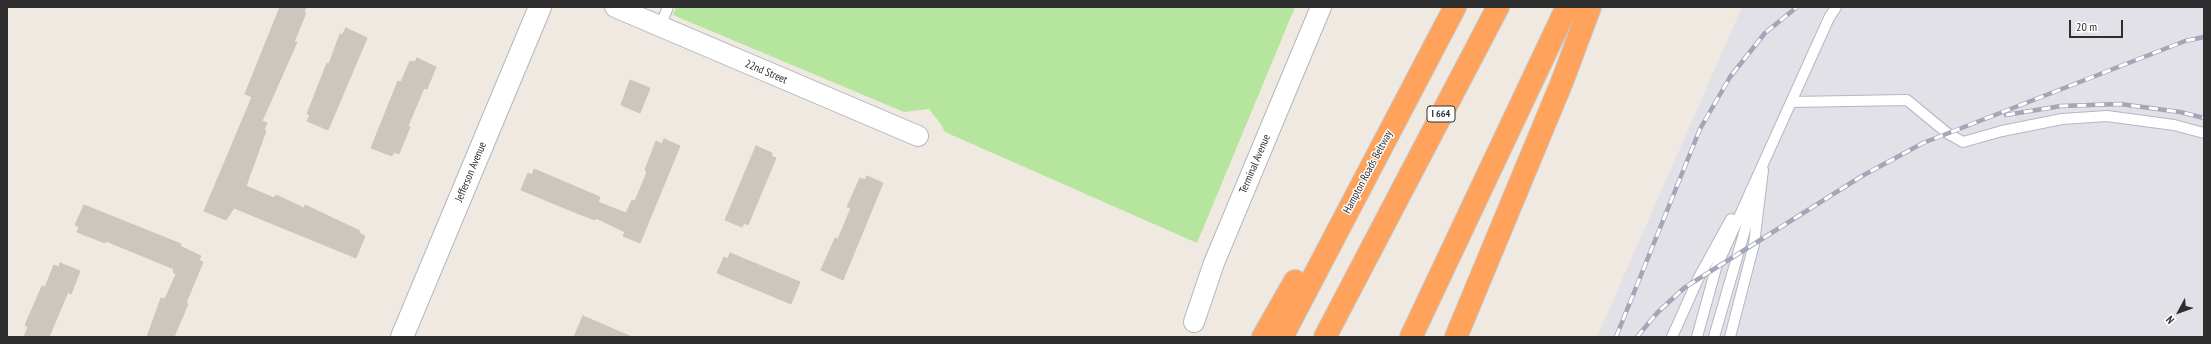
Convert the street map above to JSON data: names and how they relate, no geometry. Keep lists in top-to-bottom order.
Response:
{
  "streets": {
    "highway": ["I 664", "Hampton Roads Beltway"],
    "main road": ["Jefferson Avenue"],
    "street": ["22nd Street", "Terminal Avenue"]
  },
  "scale_bar": "20 m",
  "north": "bottom left"
}
